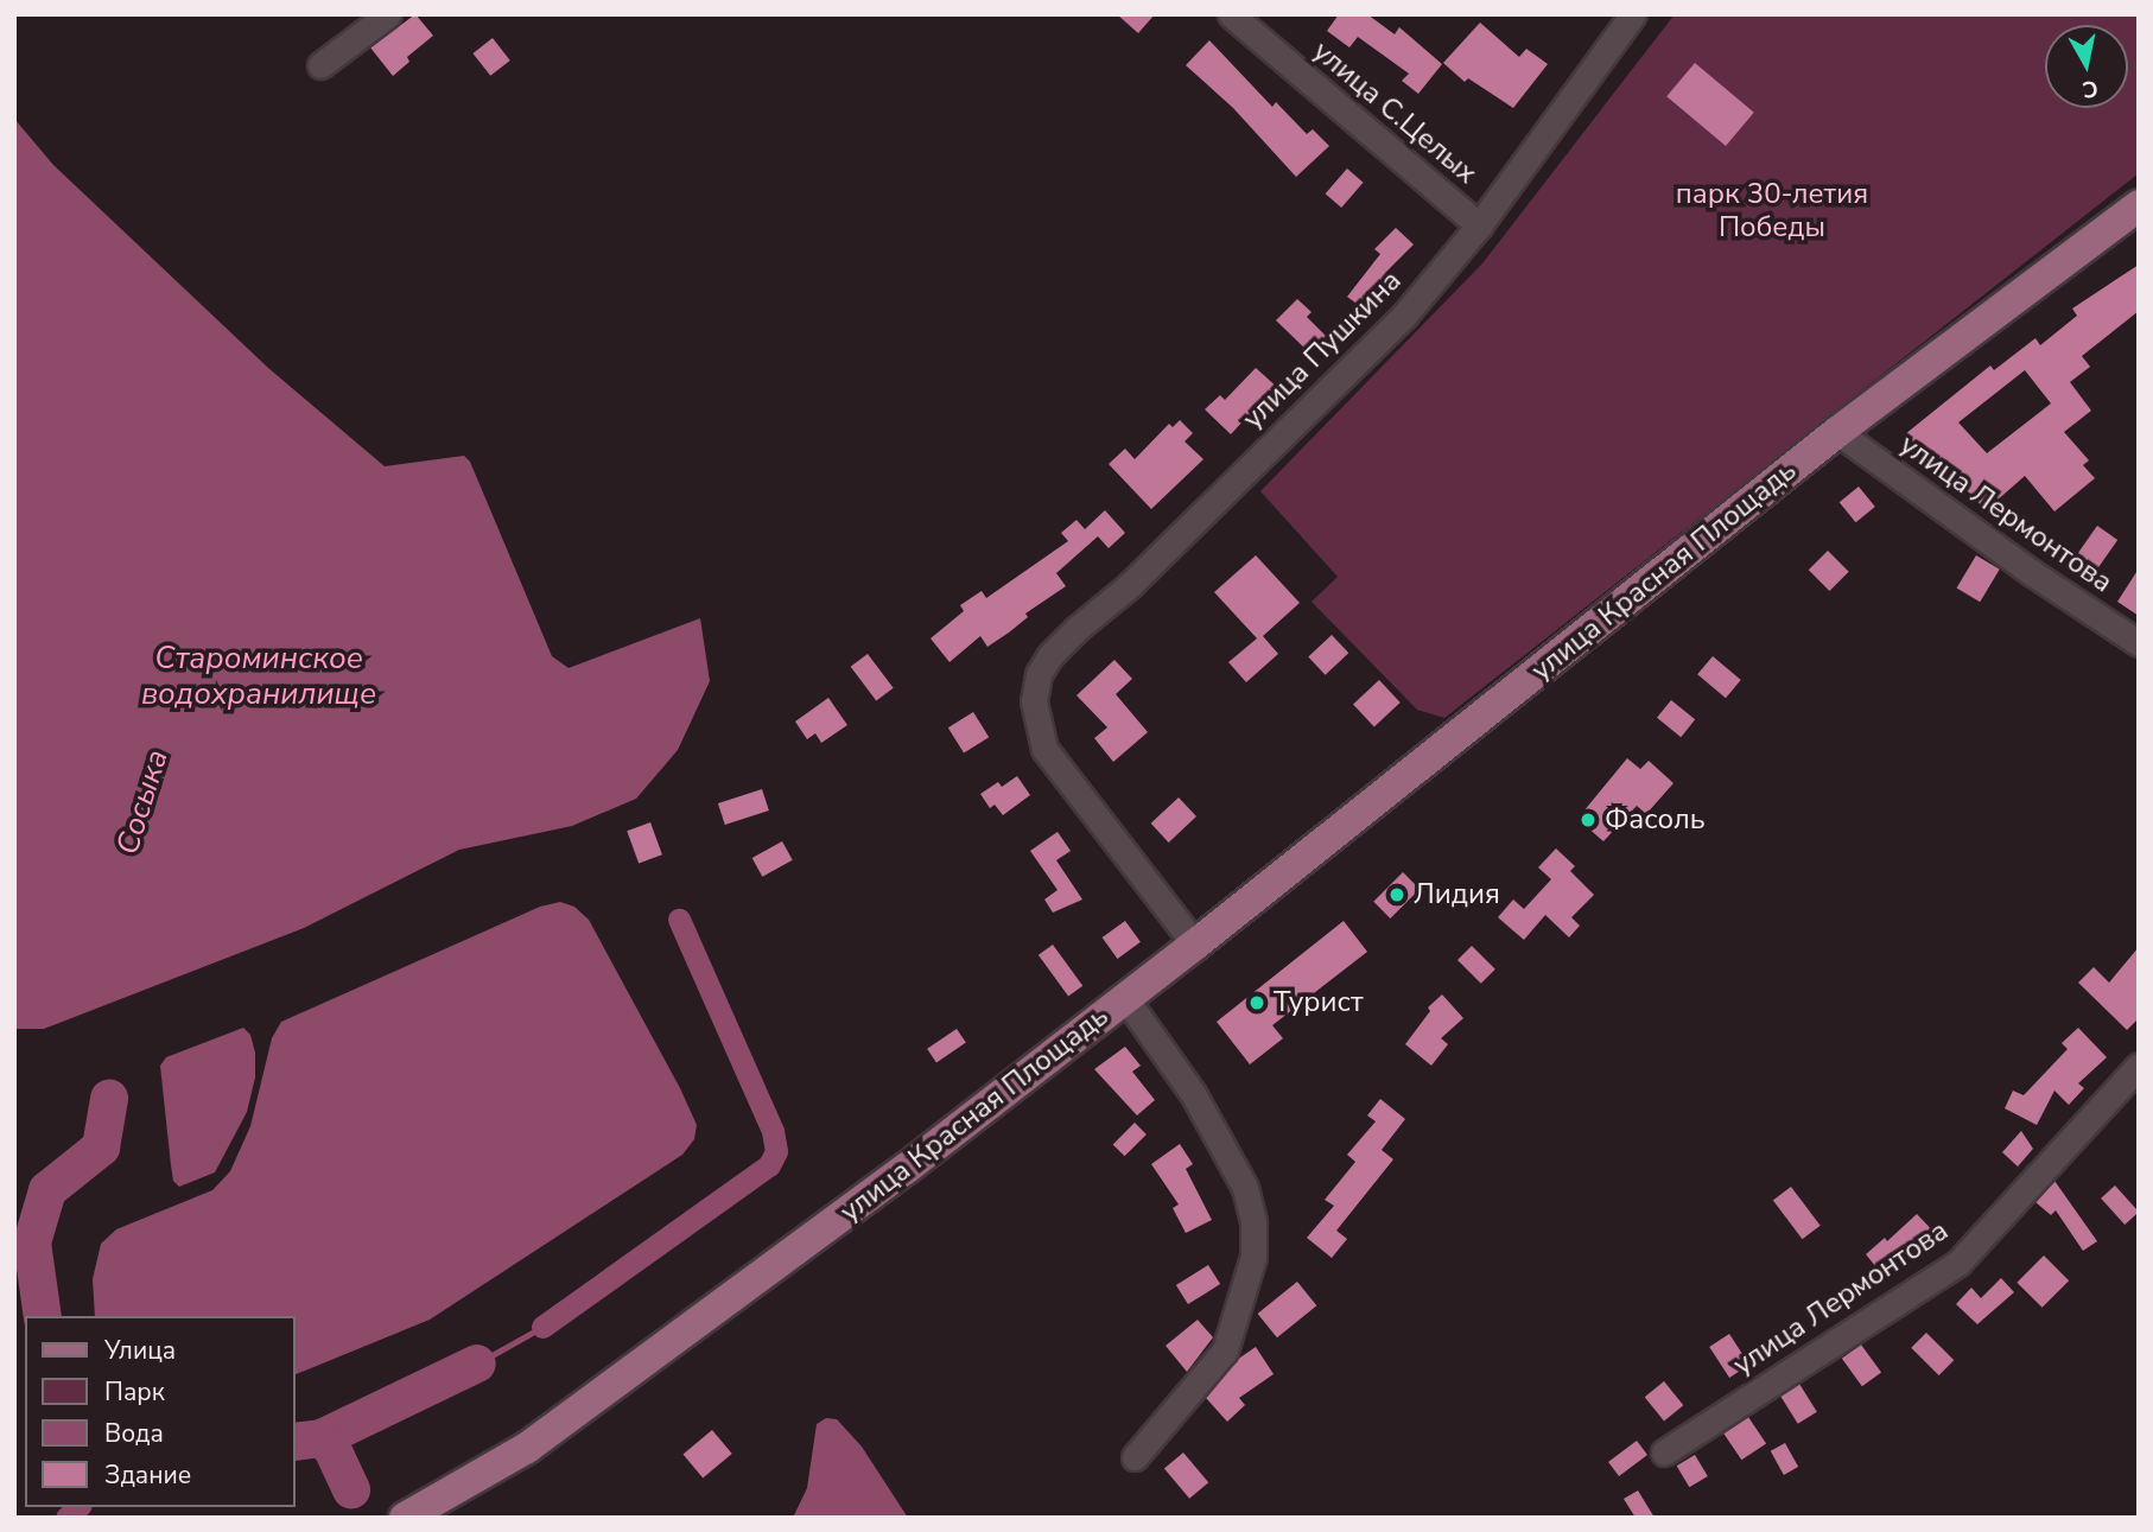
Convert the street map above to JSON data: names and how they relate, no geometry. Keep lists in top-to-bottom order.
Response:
{
  "streets": {
    "main road": ["улица Красная Площадь"],
    "street": ["улица С.Целых", "улица Пушкина", "улица Лермонтова"]
  },
  "crossings": [
    ["улица С.Целых", "улица Пушкина"],
    ["улица Пушкина", "улица Красная Площадь"],
    ["улица Лермонтова", "улица Красная Площадь"]
  ],
  "water": ["Староминское водохранилище", "Сосыка"],
  "parks": ["парк 30-летия Победы"],
  "places": ["Фасоль", "Лидия", "Турист"],
  "legend": [
    "Улица",
    "Парк",
    "Вода",
    "Здание"
  ],
  "north": "bottom"
}
